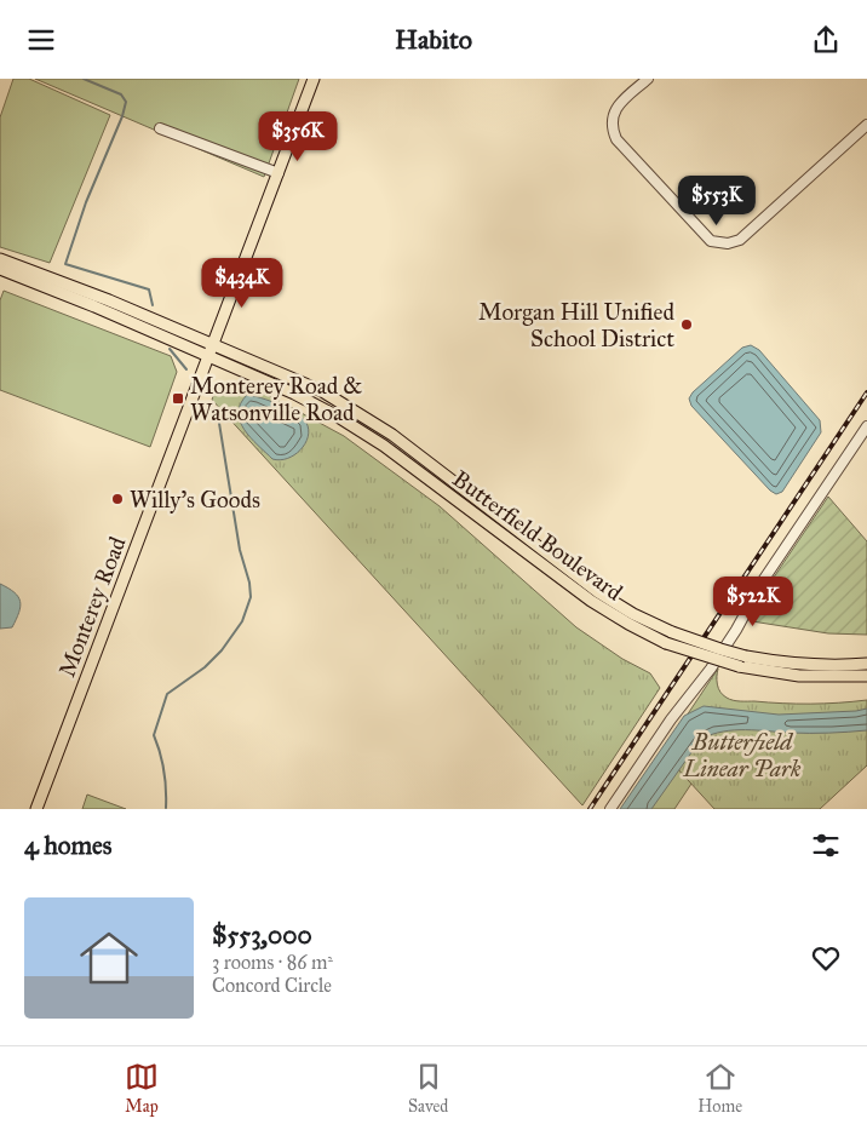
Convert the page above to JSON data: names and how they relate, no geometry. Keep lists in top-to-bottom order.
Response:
{
  "streets": {
    "main road": ["Butterfield Boulevard", "Monterey Road"]
  },
  "crossings": [
    ["Butterfield Boulevard", "Monterey Road"]
  ],
  "parks": ["Butterfield Linear Park"],
  "places": {
    "other": ["Morgan Hill Unified School District", "Willy's Goods"],
    "transit": ["Monterey Road & Watsonville Road"]
  },
  "page": {
    "header": "Habito",
    "price": [
      "$356K",
      "$553K",
      "$434K",
      "$522K"
    ],
    "heading": "4 homes",
    "list": [
      {
        "name": "$553,000",
        "note": "3 rooms · 86 m² · Concord Circle"
      }
    ],
    "tabs": ["Map", "Saved", "Home"]
  }
}
